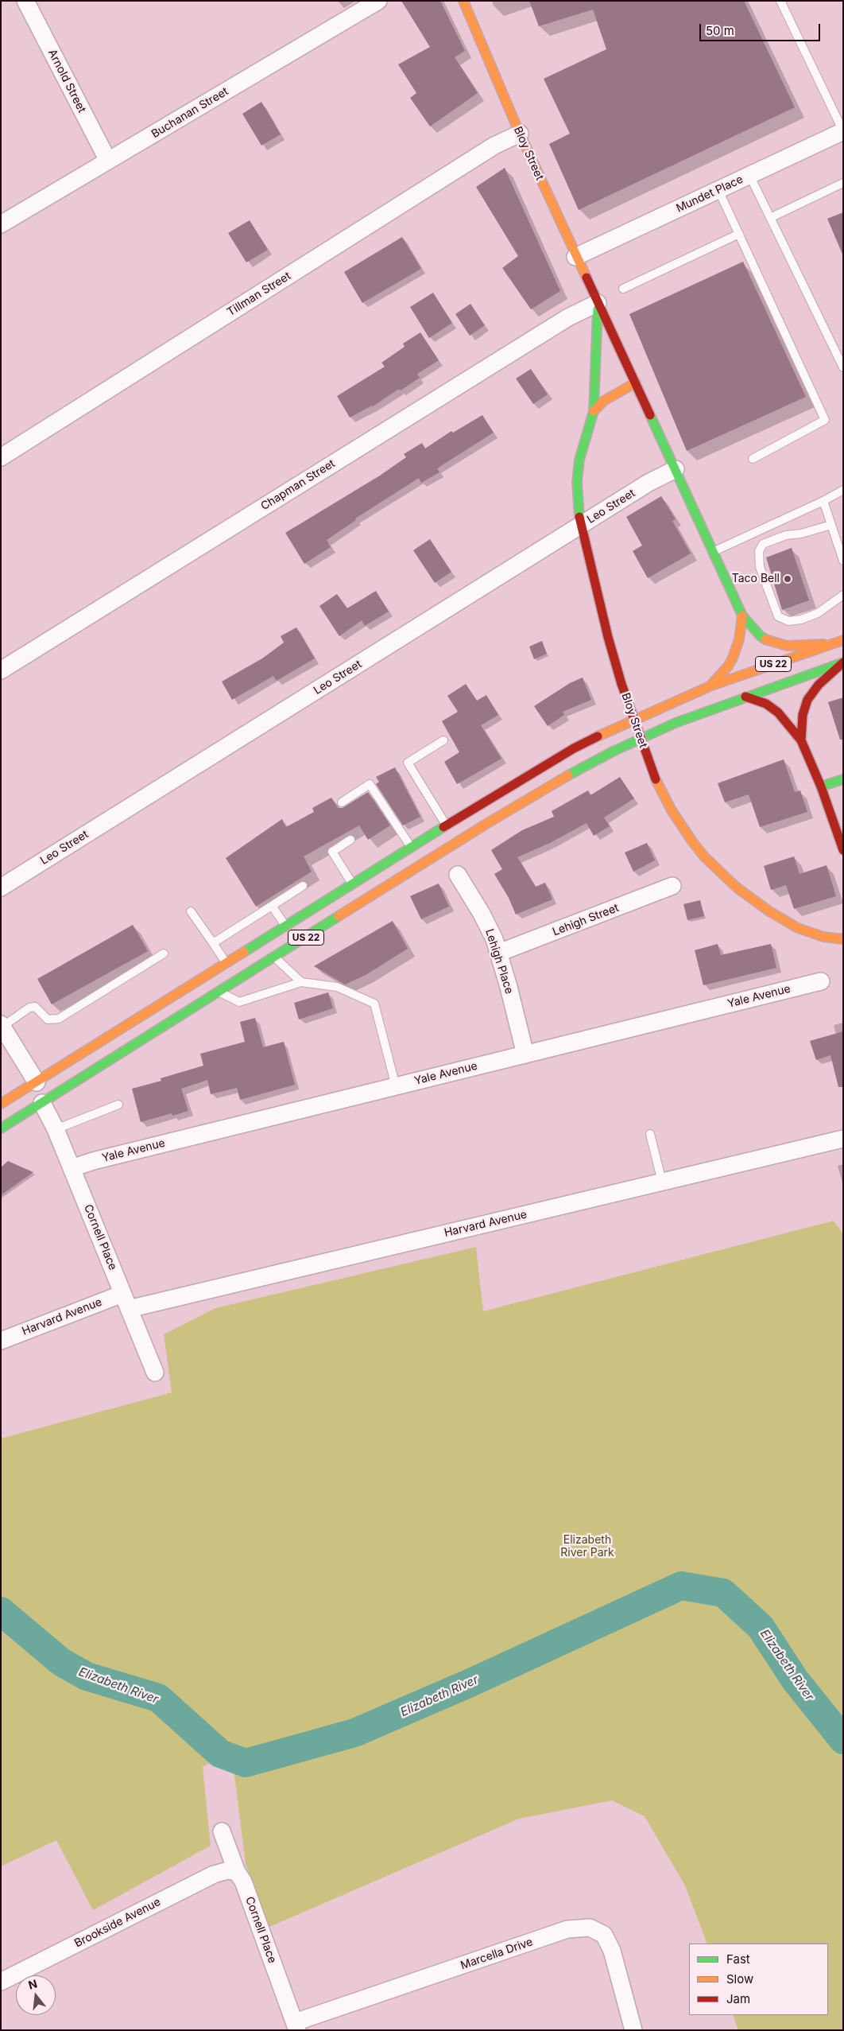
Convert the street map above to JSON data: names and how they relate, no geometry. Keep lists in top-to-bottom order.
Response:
{
  "streets": {
    "main road": ["Bloy Street", "US 22"],
    "street": [
      "Arnold Street",
      "Buchanan Street",
      "Mundet Place",
      "Tillman Street",
      "Chapman Street",
      "Leo Street",
      "Lehigh Street",
      "Lehigh Place",
      "Yale Avenue",
      "Harvard Avenue",
      "Cornell Place",
      "Brookside Avenue",
      "Marcella Drive"
    ]
  },
  "crossings": [
    ["Arnold Street", "Buchanan Street"],
    ["Bloy Street", "Mundet Place"],
    ["Bloy Street", "Tillman Street"],
    ["Bloy Street", "Chapman Street"],
    ["Bloy Street", "Leo Street"],
    ["Bloy Street", "US 22"],
    ["US 22", "Cornell Place"],
    ["Lehigh Street", "Lehigh Place"],
    ["Lehigh Place", "Yale Avenue"],
    ["Yale Avenue", "Cornell Place"],
    ["Harvard Avenue", "Cornell Place"],
    ["Cornell Place", "Brookside Avenue"],
    ["Cornell Place", "Marcella Drive"]
  ],
  "water": ["Elizabeth River"],
  "parks": ["Elizabeth River Park"],
  "places": ["Taco Bell"],
  "legend": ["Fast", "Slow", "Jam"],
  "scale_bar": "50 m",
  "north": "top"
}
